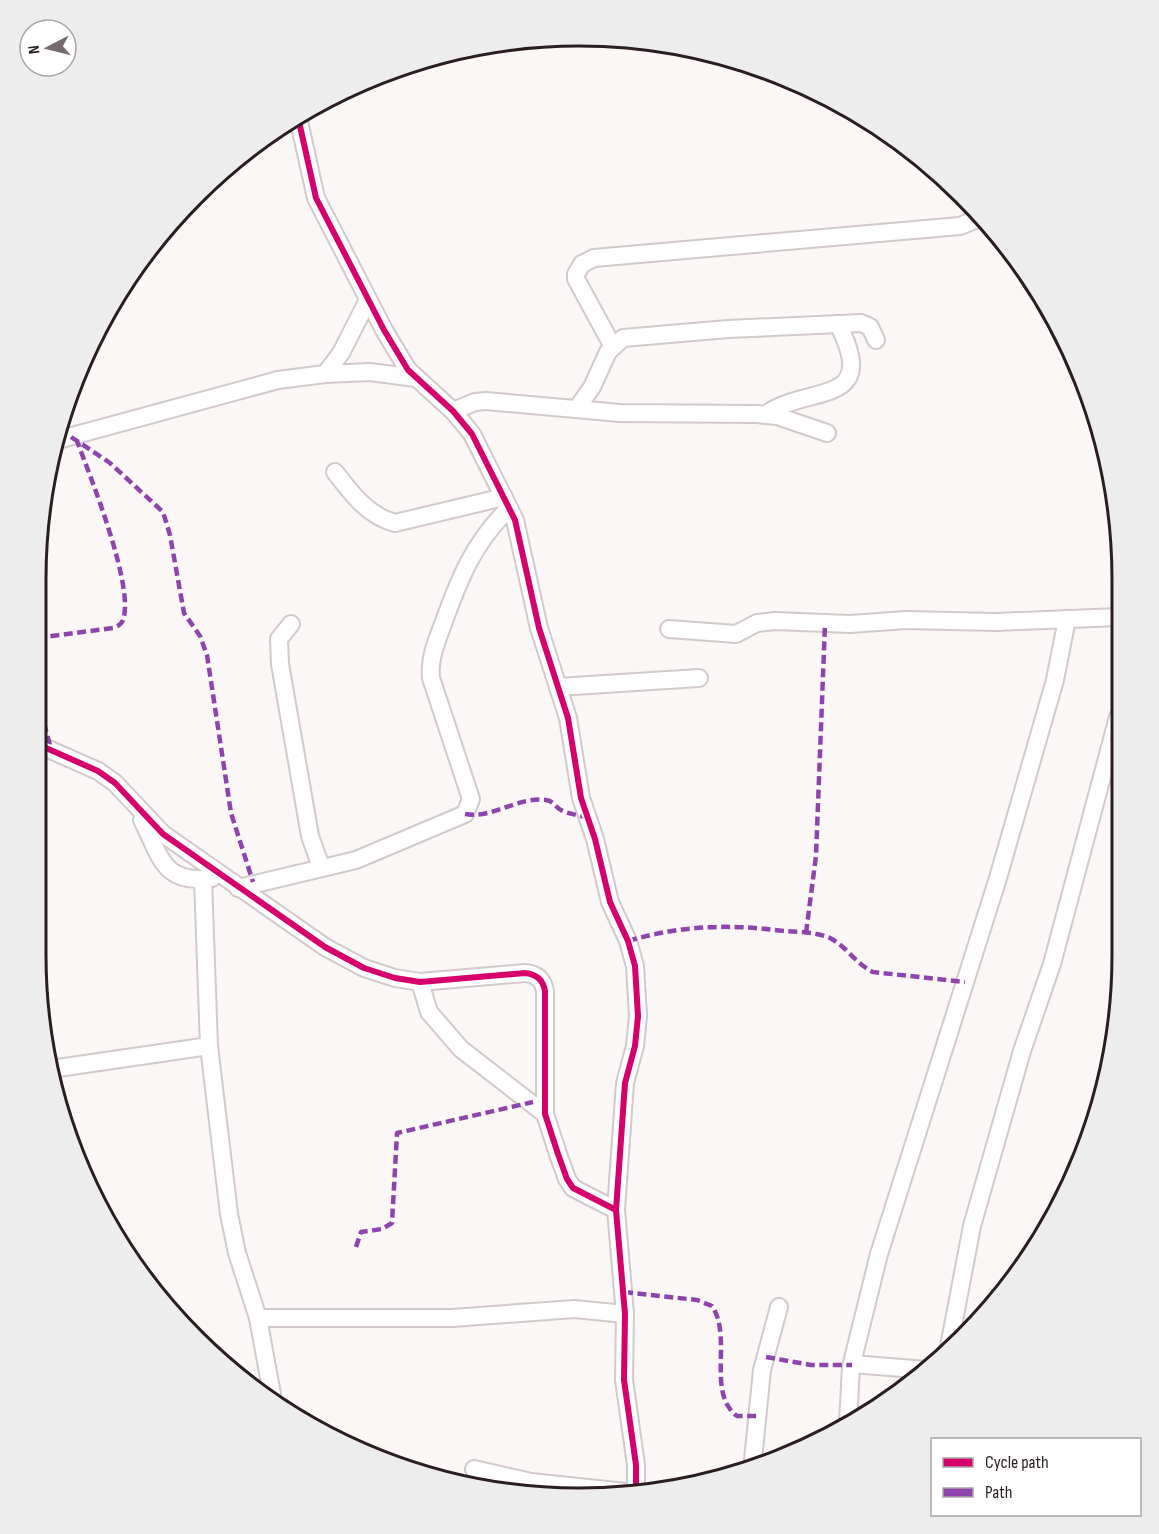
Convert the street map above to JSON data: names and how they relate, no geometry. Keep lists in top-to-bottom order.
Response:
{
  "legend": ["Cycle path", "Path"],
  "north": "left"
}
